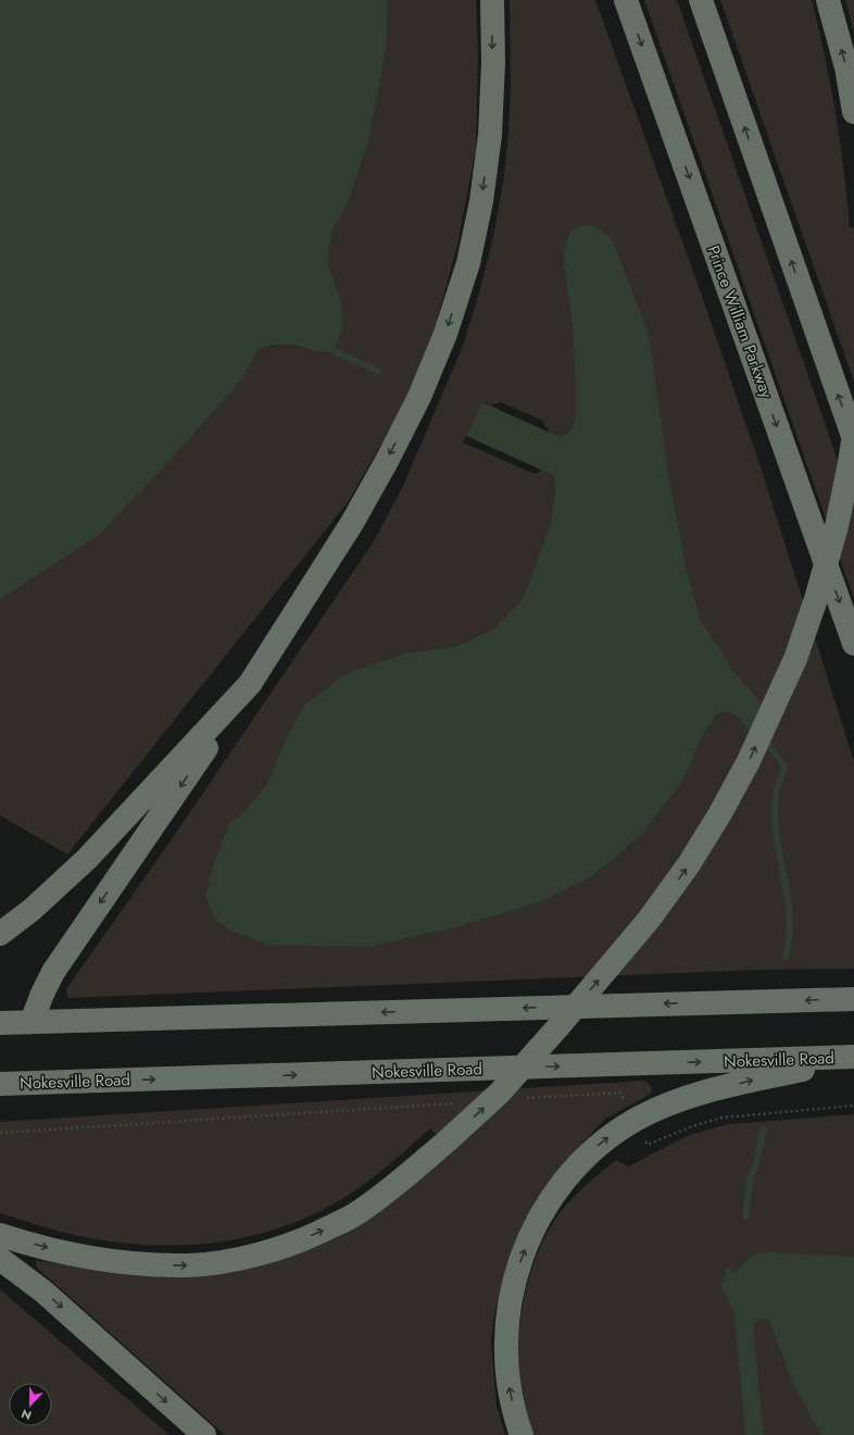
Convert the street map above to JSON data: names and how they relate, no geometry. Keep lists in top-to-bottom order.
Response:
{
  "streets": {
    "highway": ["Prince William Parkway", "Nokesville Road"]
  },
  "north": "bottom"
}
